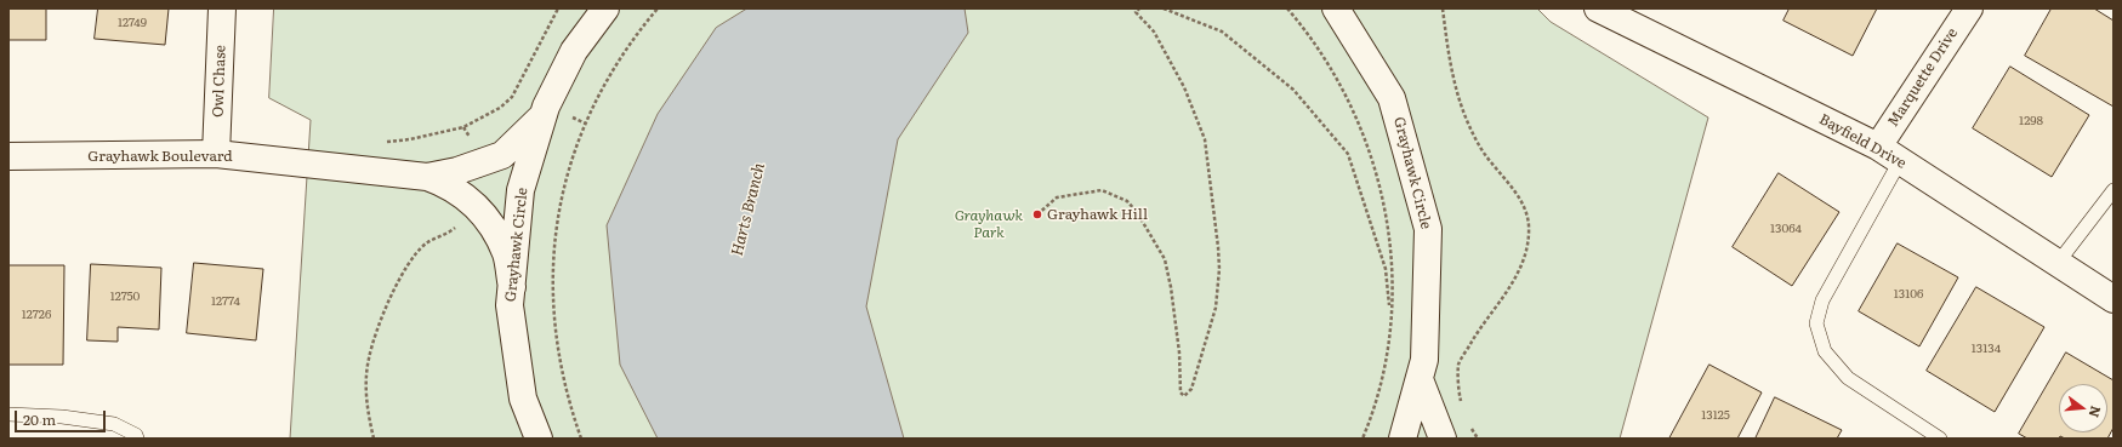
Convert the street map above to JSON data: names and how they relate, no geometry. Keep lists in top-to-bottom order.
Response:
{
  "streets": {
    "street": [
      "Marquette Drive",
      "Owl Chase",
      "Bayfield Drive",
      "Grayhawk Boulevard",
      "Grayhawk Circle"
    ]
  },
  "crossings": [
    ["Marquette Drive", "Bayfield Drive"],
    ["Owl Chase", "Grayhawk Boulevard"],
    ["Grayhawk Boulevard", "Grayhawk Circle"]
  ],
  "water": ["Harts Branch"],
  "parks": ["Grayhawk Park"],
  "places": ["Grayhawk Hill"],
  "house_numbers": [
    "12749",
    "1298",
    "13064",
    "13106",
    "12750",
    "12774",
    "12726",
    "13134",
    "13125"
  ],
  "scale_bar": "20 m",
  "north": "right"
}
